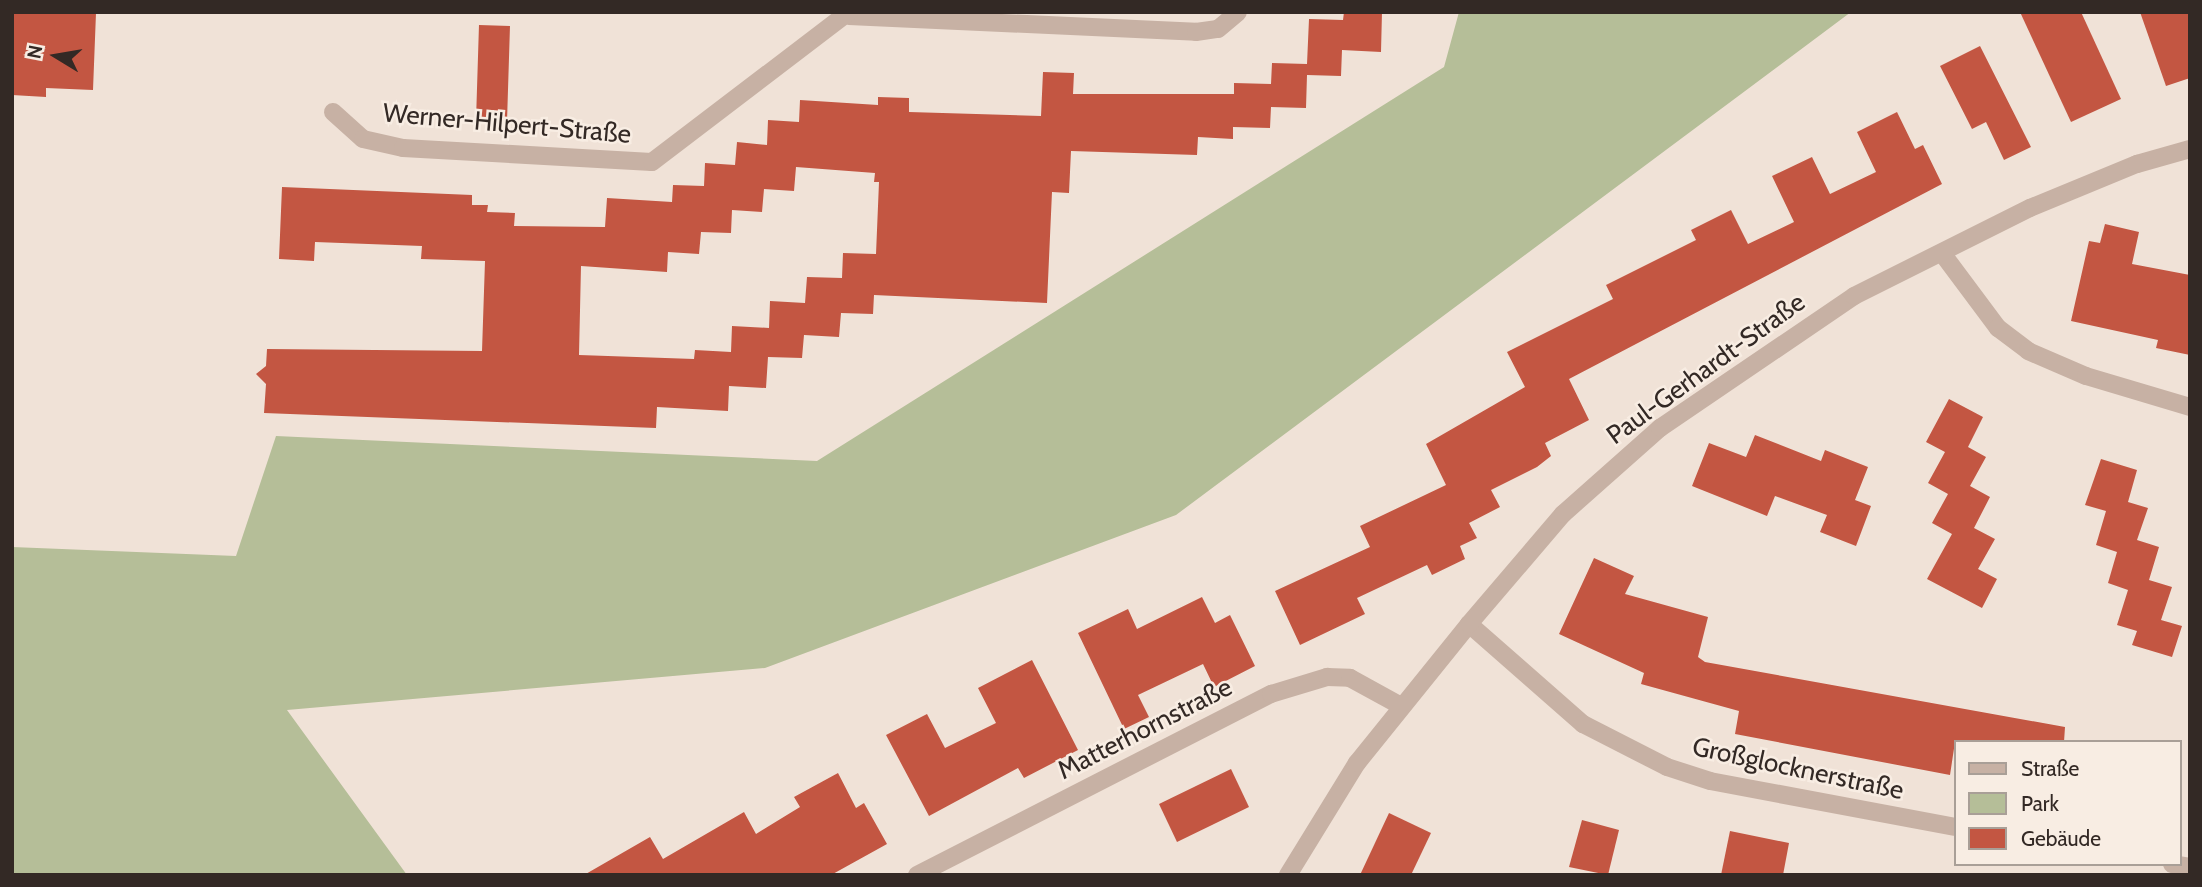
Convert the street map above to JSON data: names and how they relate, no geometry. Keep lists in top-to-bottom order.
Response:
{
  "streets": {
    "street": [
      "Werner-Hilpert-Straße",
      "Paul-Gerhardt-Straße",
      "Matterhornstraße",
      "Großglocknerstraße"
    ]
  },
  "crossings": [
    ["Paul-Gerhardt-Straße", "Matterhornstraße"],
    ["Paul-Gerhardt-Straße", "Großglocknerstraße"]
  ],
  "legend": ["Straße", "Park", "Gebäude"],
  "north": "left"
}
